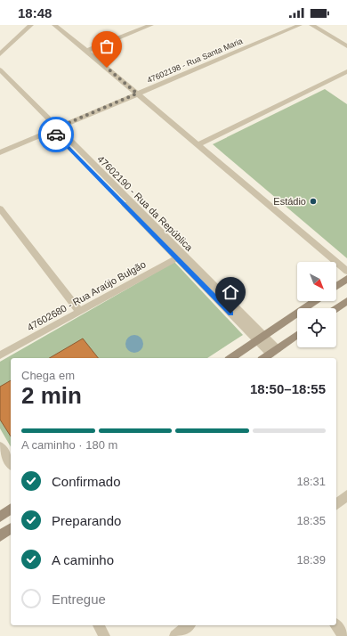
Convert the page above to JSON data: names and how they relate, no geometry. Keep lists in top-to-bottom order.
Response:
{
  "streets": {
    "street": ["47602198 - Rua Santa Maria", "47602680 - Rua Araújo Bulgão"]
  },
  "places": ["Estádio"],
  "north": "bottom right",
  "page": {
    "status": "18:48",
    "heading": ["2 min", "Chega em", "18:50–18:55"],
    "bar": "A caminho · 180 m",
    "list": [
      ["Confirmado", "18:31"],
      ["Preparando", "18:35"],
      ["A caminho", "18:39"],
      "Entregue"
    ]
  }
}
